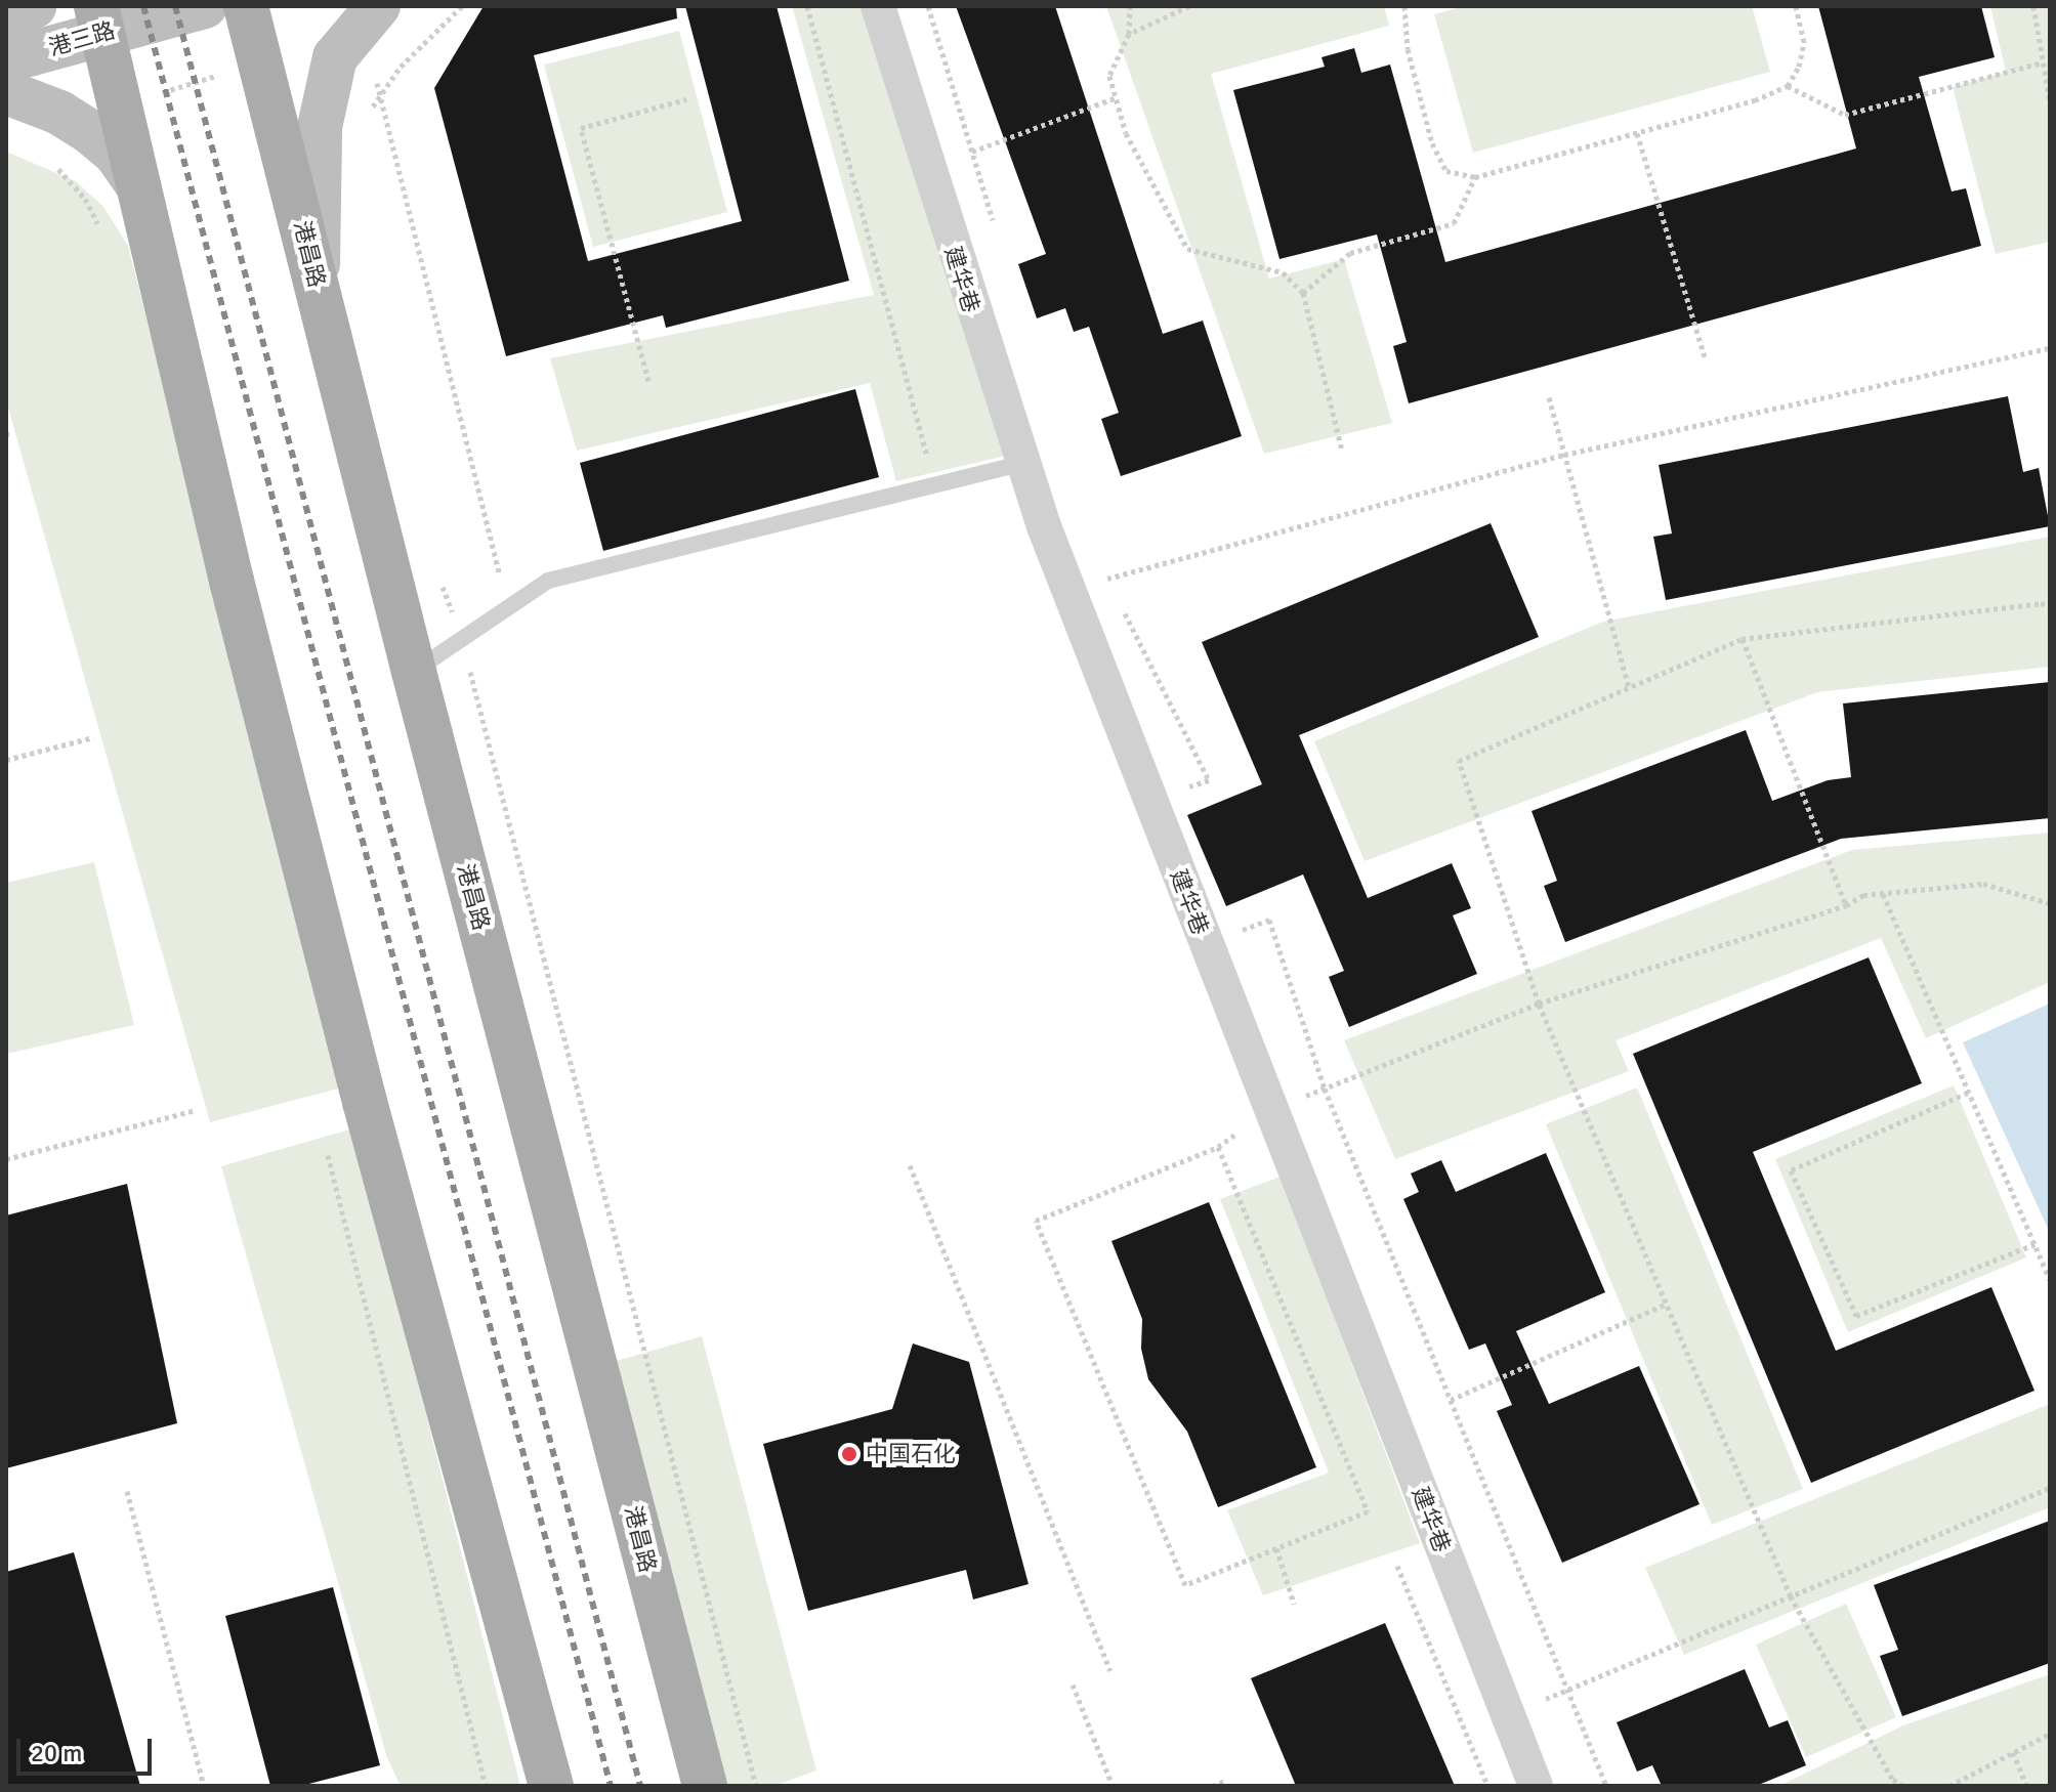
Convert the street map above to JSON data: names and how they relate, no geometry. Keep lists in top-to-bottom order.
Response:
{
  "streets": {
    "main road": ["港三路", "港昌路"],
    "street": ["建华巷"]
  },
  "places": ["中国石化"],
  "scale_bar": "20 m"
}
